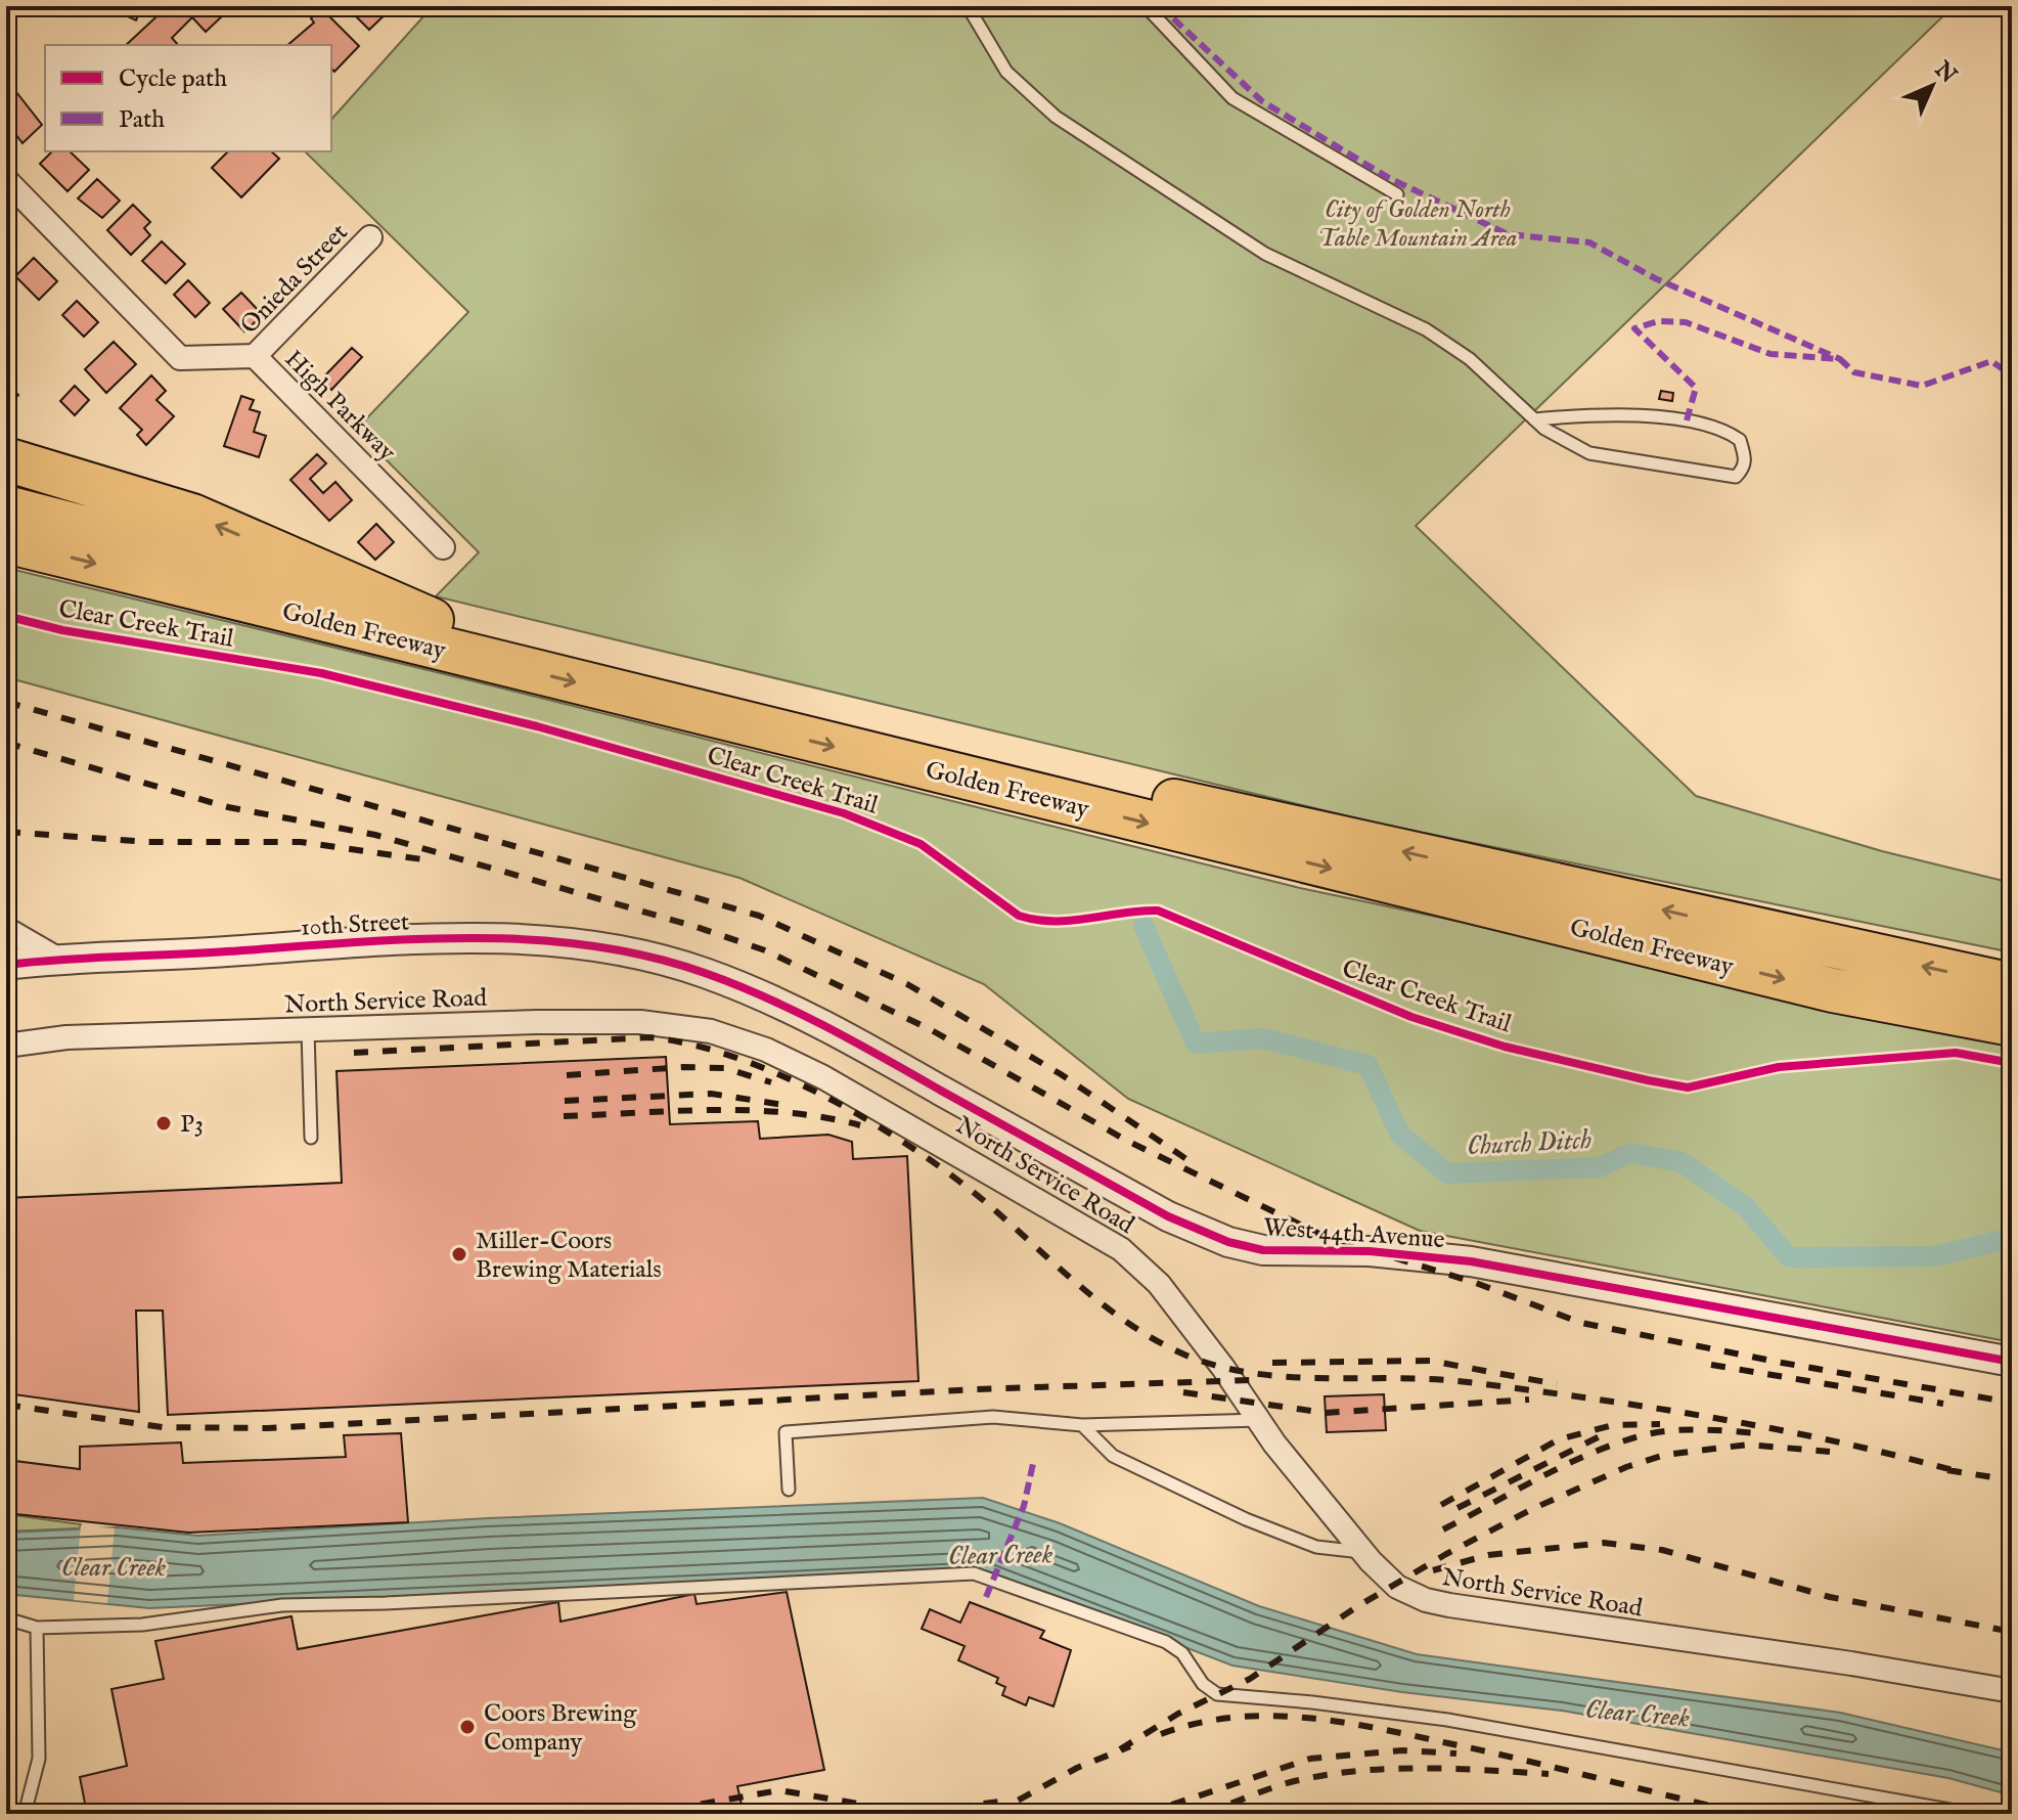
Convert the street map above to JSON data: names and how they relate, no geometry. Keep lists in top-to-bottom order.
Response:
{
  "streets": {
    "highway": ["Golden Freeway"],
    "street": [
      "Onieda Street",
      "High Parkway",
      "10th Street",
      "North Service Road",
      "West 44th Avenue"
    ],
    "cycle path": ["Clear Creek Trail"]
  },
  "crossings": [
    ["Onieda Street", "High Parkway"],
    ["10th Street", "West 44th Avenue"]
  ],
  "water": ["Church Ditch", "Clear Creek"],
  "parks": ["City of Golden North Table Mountain Area"],
  "places": ["P3", "Miller-Coors Brewing Materials", "Coors Brewing Company"],
  "legend": ["Cycle path", "Path"],
  "north": "top right"
}
